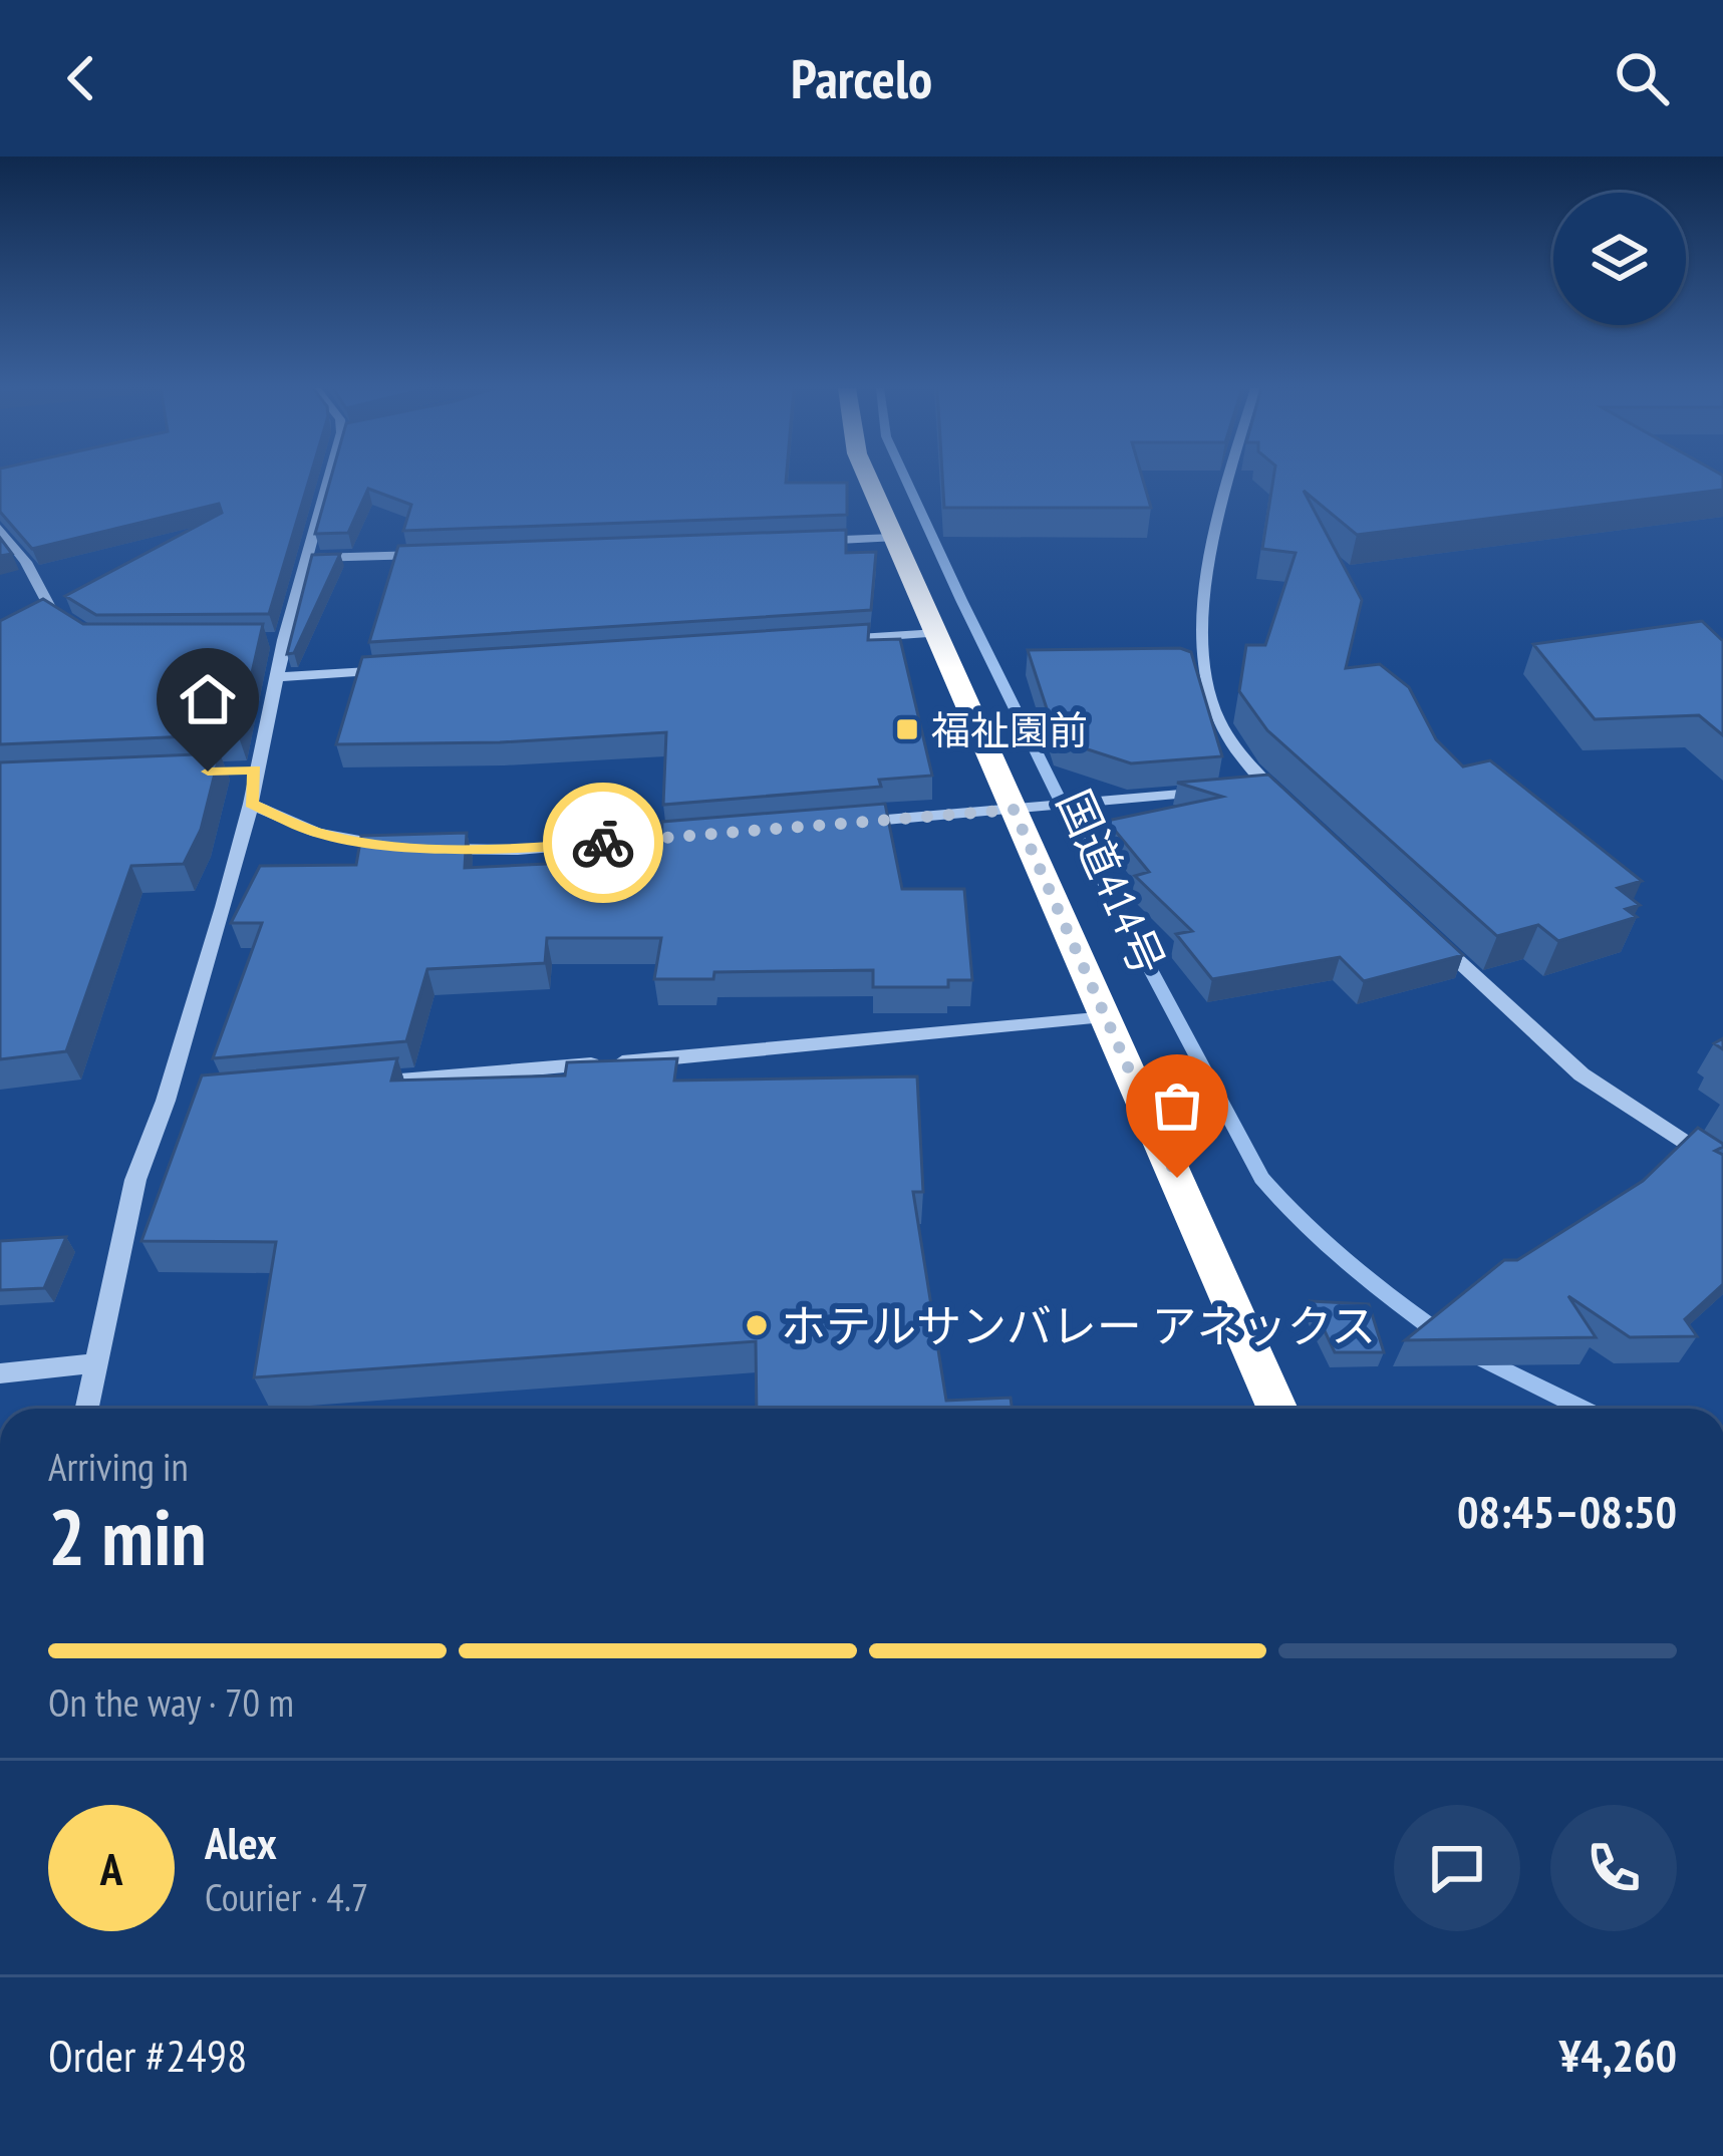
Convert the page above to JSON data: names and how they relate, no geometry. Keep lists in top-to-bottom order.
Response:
{
  "streets": {
    "highway": ["国道414号"]
  },
  "places": {
    "transit": ["福祉園前"],
    "other": ["ホテルサンバレー アネックス"]
  },
  "page": {
    "header": "Parcelo",
    "heading": ["2 min", "Arriving in", "08:45–08:50"],
    "panel": [
      "Alex",
      "Courier · 4.7",
      "Order #2498",
      "¥4,260"
    ],
    "bar": "On the way · 70 m",
    "round": "A"
  }
}
